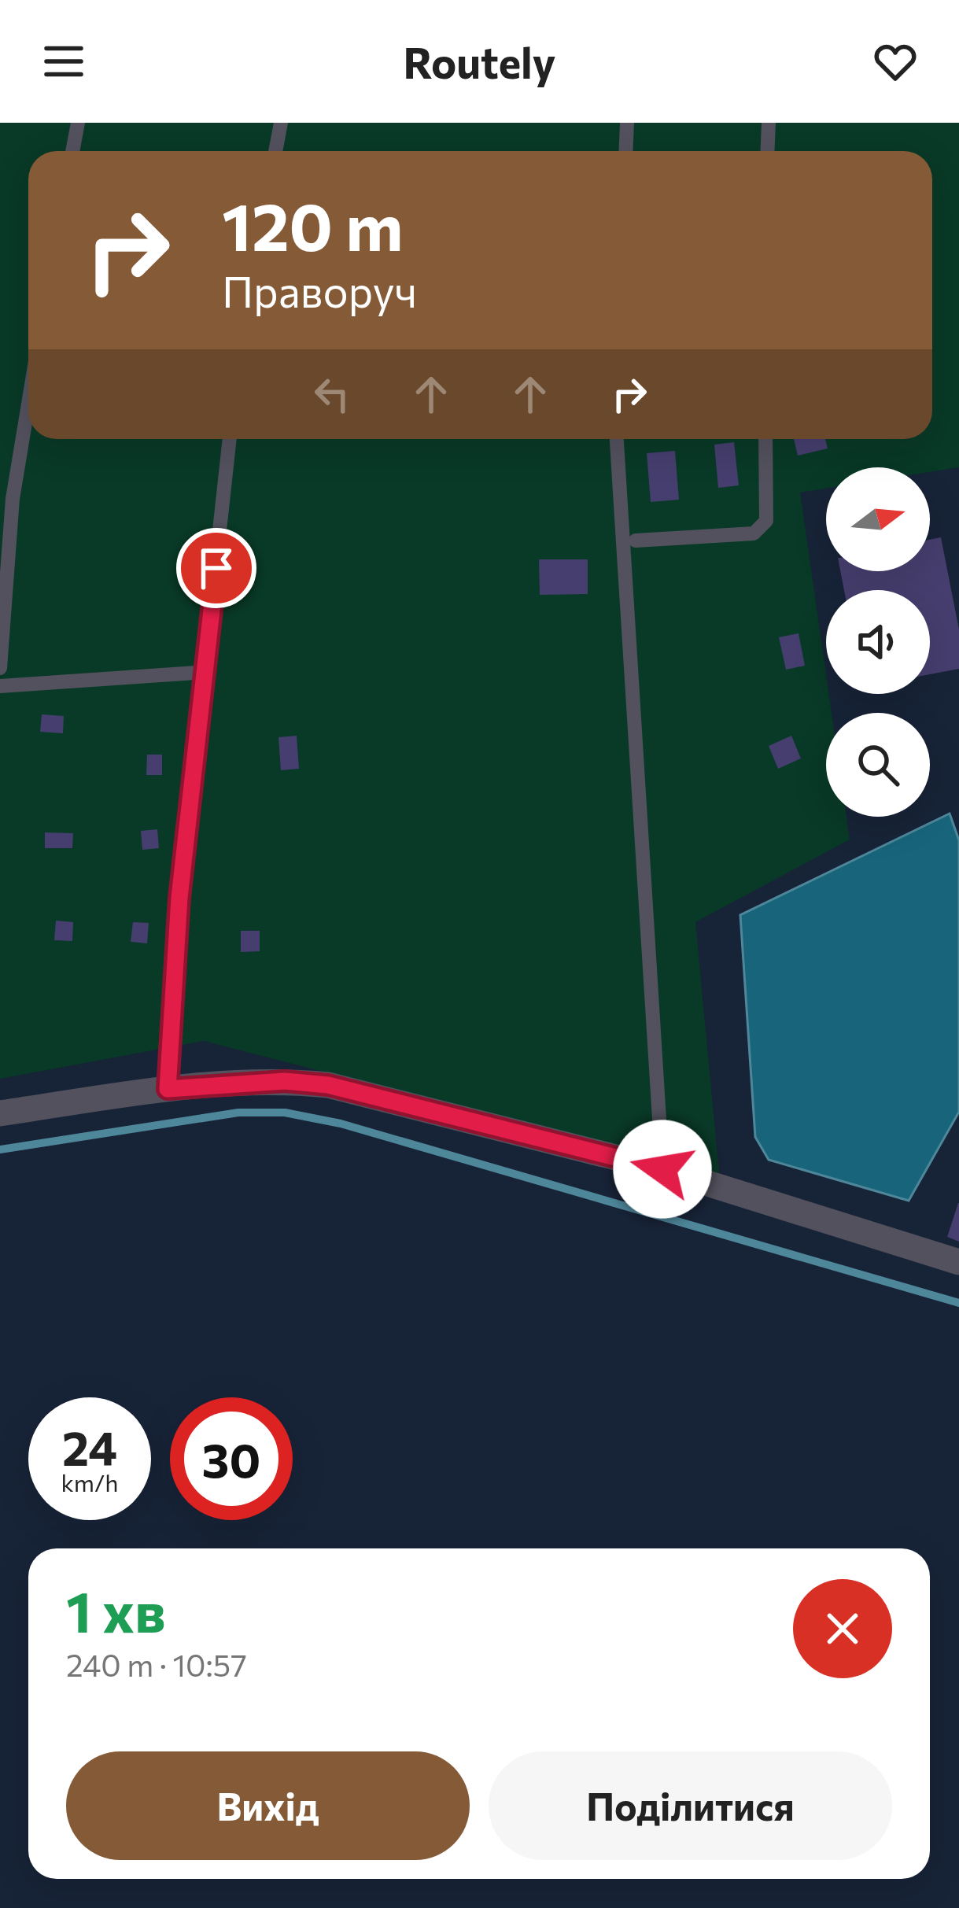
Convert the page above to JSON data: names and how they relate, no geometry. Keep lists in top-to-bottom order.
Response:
{
  "north": "right",
  "page": {
    "header": "Routely",
    "turn": ["120 m", "Праворуч"],
    "speed": "24 km/h",
    "limit": "30",
    "heading": ["1 хв", "240 m · 10:57"],
    "buttons": ["Вихід", "Поділитися"]
  }
}
